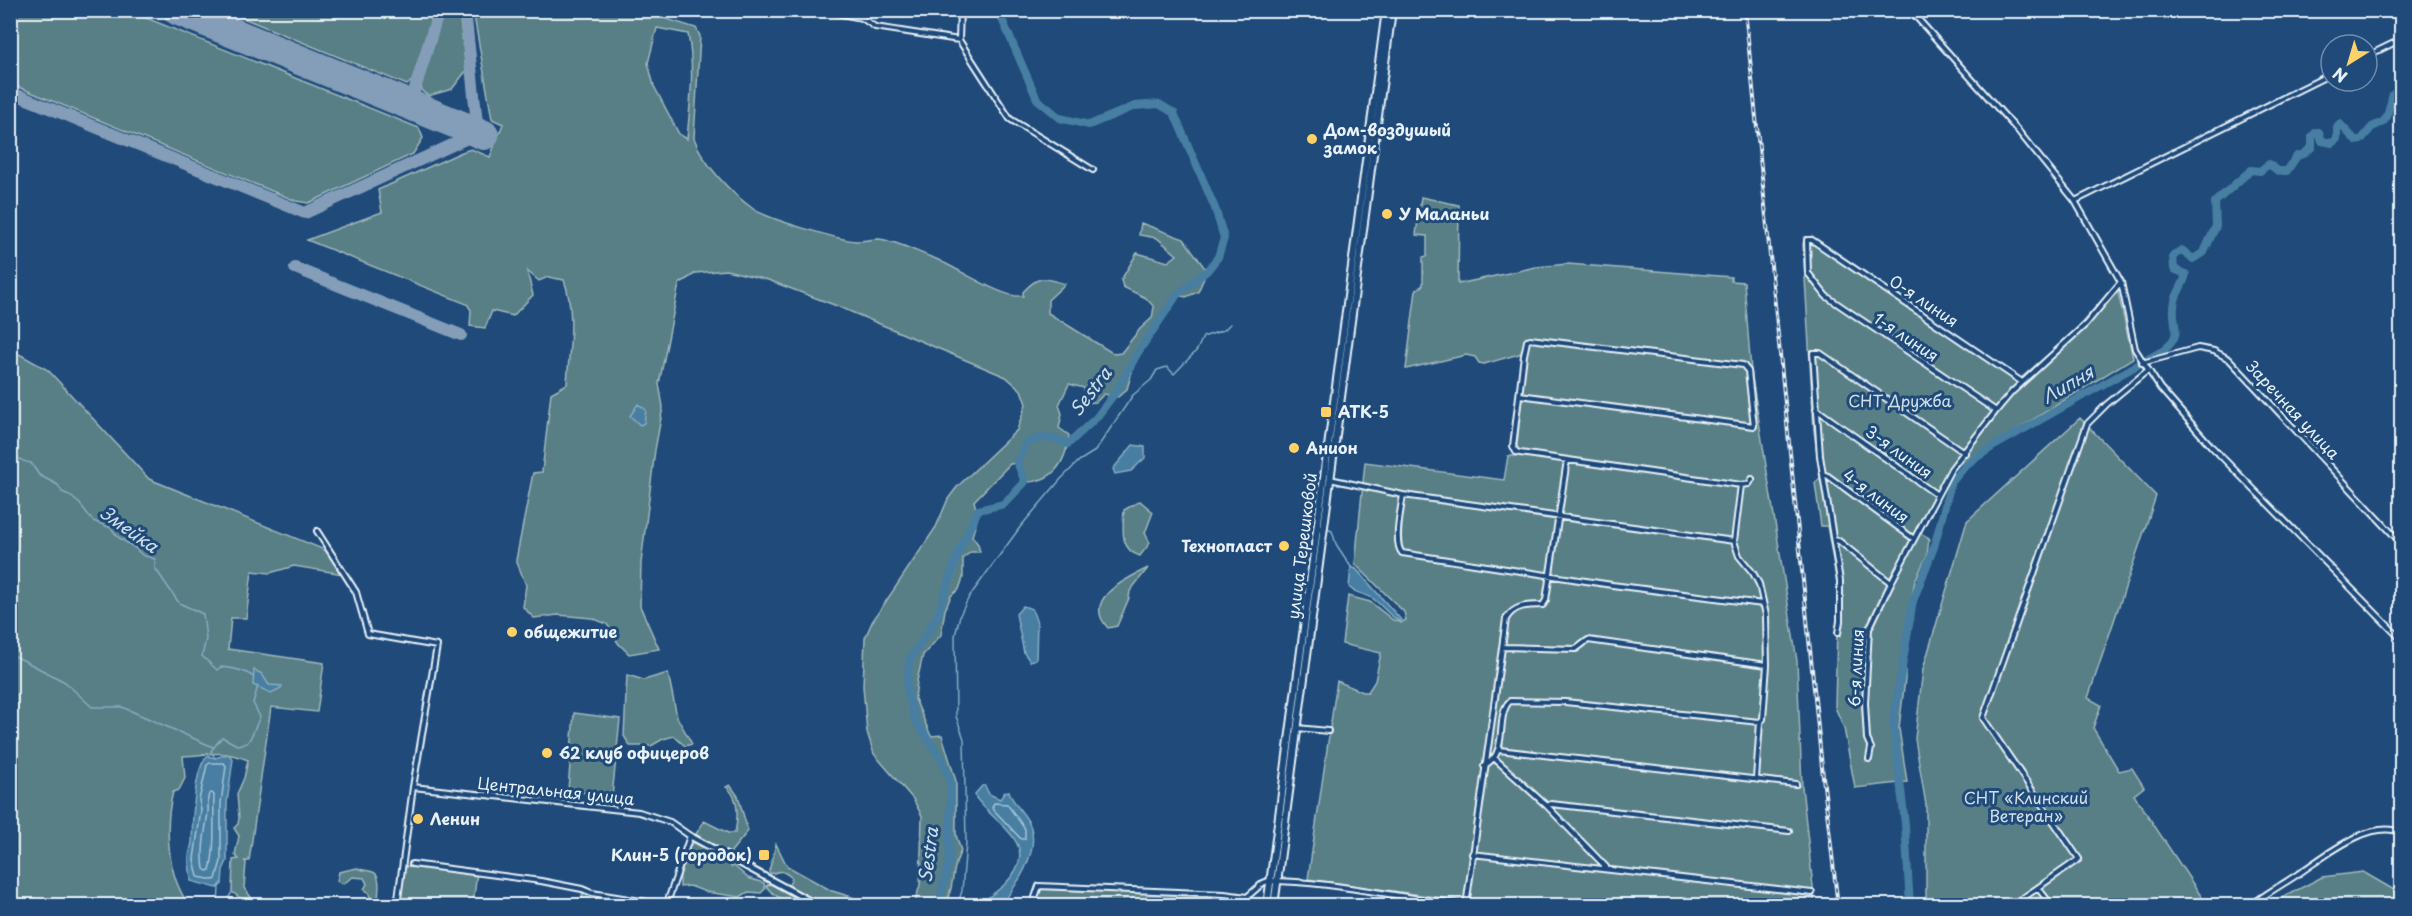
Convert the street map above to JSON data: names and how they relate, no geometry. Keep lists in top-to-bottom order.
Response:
{
  "streets": {
    "highway": ["улица Терешковой"],
    "street": [
      "0-я линия",
      "1-я линия",
      "Заречная улица",
      "3-я линия",
      "4-я линия",
      "6-я линия",
      "Центральная улица"
    ]
  },
  "crossings": [
    ["0-я линия", "1-я линия"],
    ["0-я линия", "6-я линия"],
    ["1-я линия", "6-я линия"],
    ["3-я линия", "6-я линия"],
    ["4-я линия", "6-я линия"]
  ],
  "water": ["Липня", "Sestra", "Змейка"],
  "parks": ["СНТ Дружба", "СНТ «Клинский Ветеран»"],
  "places": {
    "other": [
      "Дом-воздушый замок",
      "У Маланьи",
      "Анион",
      "Технопласт",
      "общежитие",
      "62 клуб офицеров",
      "Ленин"
    ],
    "transit": ["АТК-5", "Клин-5 (городок)"]
  },
  "north": "bottom left"
}
